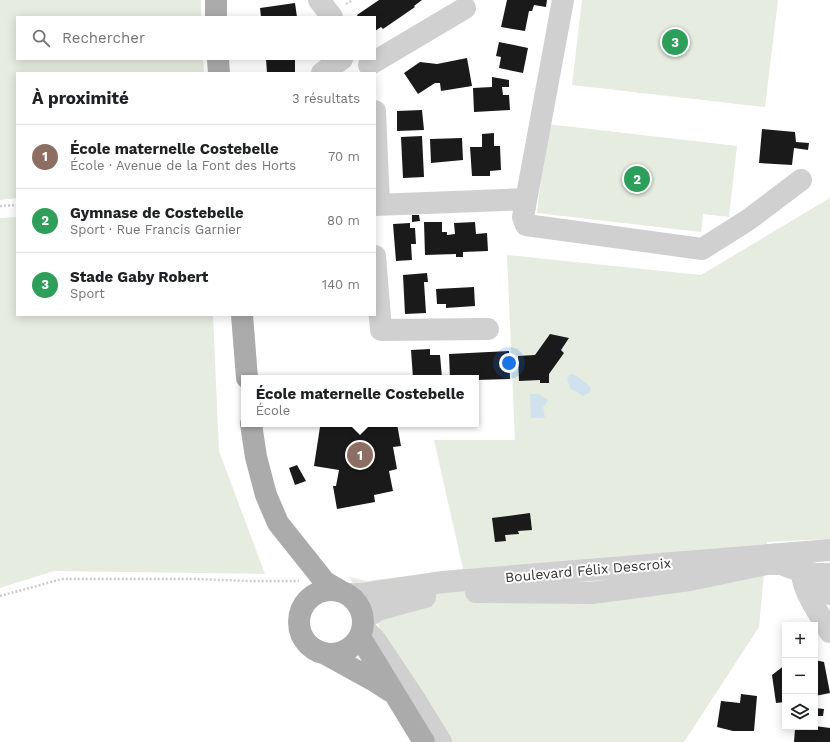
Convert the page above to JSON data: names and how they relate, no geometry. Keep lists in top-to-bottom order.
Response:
{
  "streets": {
    "street": ["Boulevard Félix Descroix"]
  },
  "page": {
    "search": "Rechercher",
    "pins": ["3", "2", "1"],
    "heading": ["À proximité", "3 résultats"],
    "list": [
      {
        "mark": "1",
        "name": "École maternelle Costebelle",
        "note": "École · Avenue de la Font des Horts",
        "value": "70 m"
      },
      {
        "mark": "2",
        "name": "Gymnase de Costebelle",
        "note": "Sport · Rue Francis Garnier",
        "value": "80 m"
      },
      {
        "mark": "3",
        "name": "Stade Gaby Robert",
        "note": "Sport",
        "value": "140 m"
      }
    ],
    "popup": ["École maternelle Costebelle", "École"],
    "map_buttons": ["+", "−"]
  }
}
